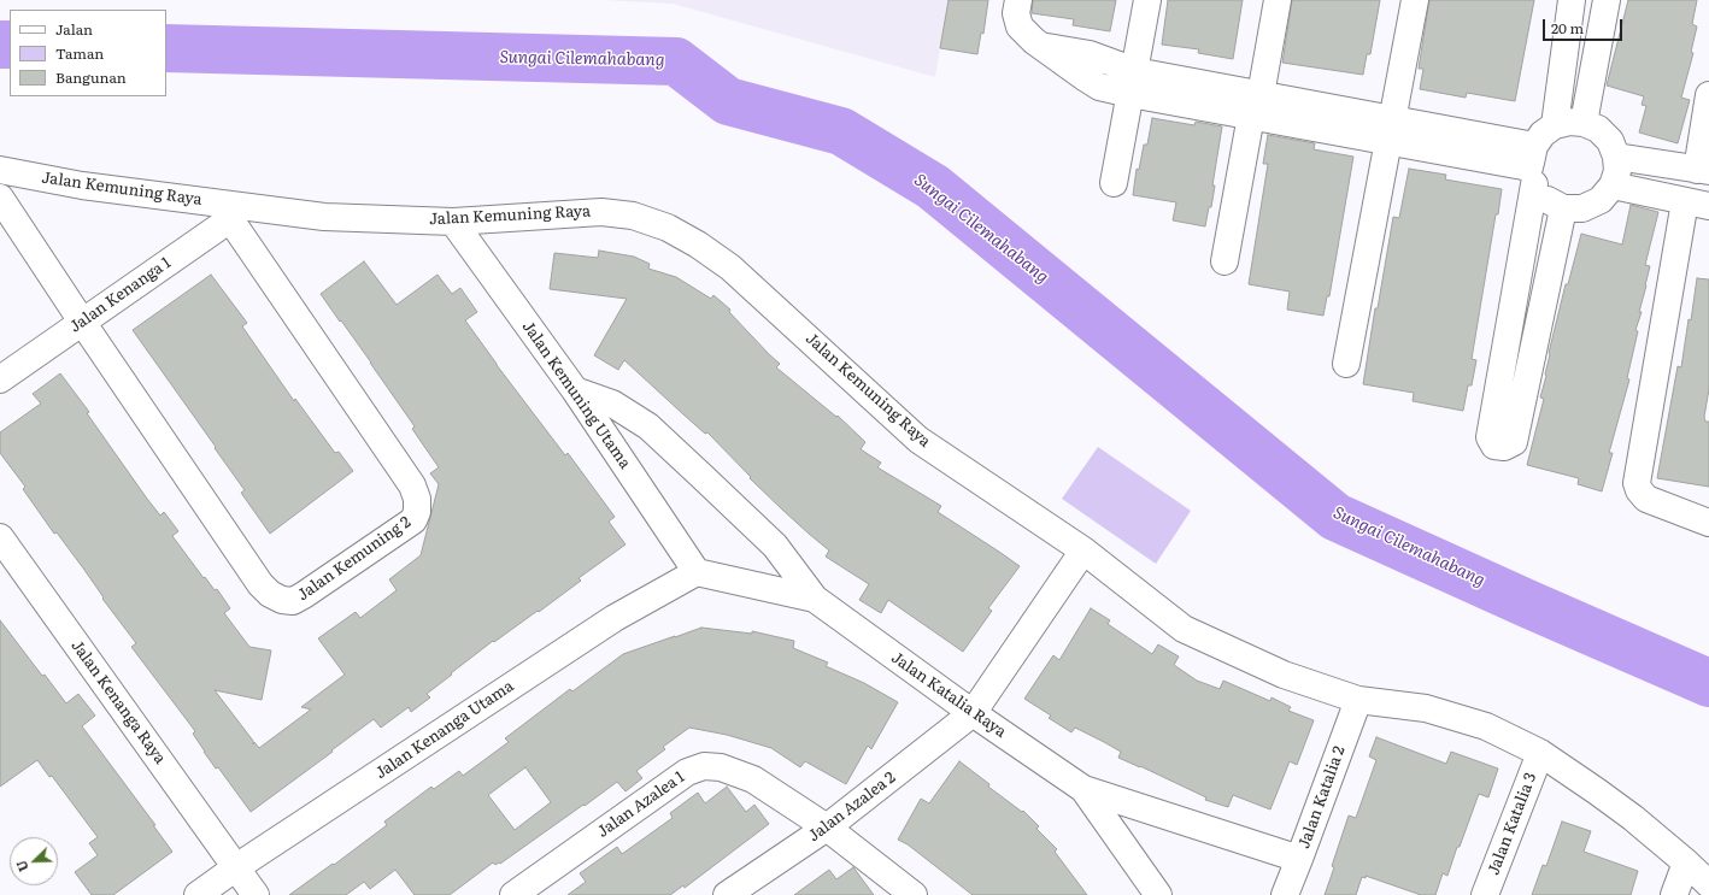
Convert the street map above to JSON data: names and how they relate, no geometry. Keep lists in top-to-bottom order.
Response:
{
  "streets": {
    "street": [
      "Jalan Kemuning Raya",
      "Jalan Kenanga 1",
      "Jalan Kemuning Utama",
      "Jalan Kemuning 2",
      "Jalan Katalia Raya",
      "Jalan Kenanga Raya",
      "Jalan Kenanga Utama",
      "Jalan Katalia 2",
      "Jalan Azalea 1",
      "Jalan Azalea 2",
      "Jalan Katalia 3"
    ]
  },
  "crossings": [
    ["Jalan Kemuning Raya", "Jalan Kenanga 1"],
    ["Jalan Kemuning Raya", "Jalan Kemuning Utama"],
    ["Jalan Kemuning Raya", "Jalan Kemuning 2"],
    ["Jalan Kemuning Raya", "Jalan Katalia 2"],
    ["Jalan Kemuning Raya", "Jalan Azalea 2"],
    ["Jalan Kemuning Raya", "Jalan Katalia 3"],
    ["Jalan Kenanga 1", "Jalan Kemuning 2"],
    ["Jalan Kemuning Utama", "Jalan Katalia Raya"],
    ["Jalan Kemuning Utama", "Jalan Kenanga Utama"],
    ["Jalan Katalia Raya", "Jalan Kenanga Utama"],
    ["Jalan Katalia Raya", "Jalan Katalia 2"],
    ["Jalan Katalia Raya", "Jalan Azalea 2"],
    ["Jalan Kenanga Raya", "Jalan Kenanga Utama"],
    ["Jalan Azalea 1", "Jalan Azalea 2"]
  ],
  "water": ["Sungai Cilemahabang"],
  "legend": ["Jalan", "Taman", "Bangunan"],
  "scale_bar": "20 m",
  "north": "bottom left"
}
